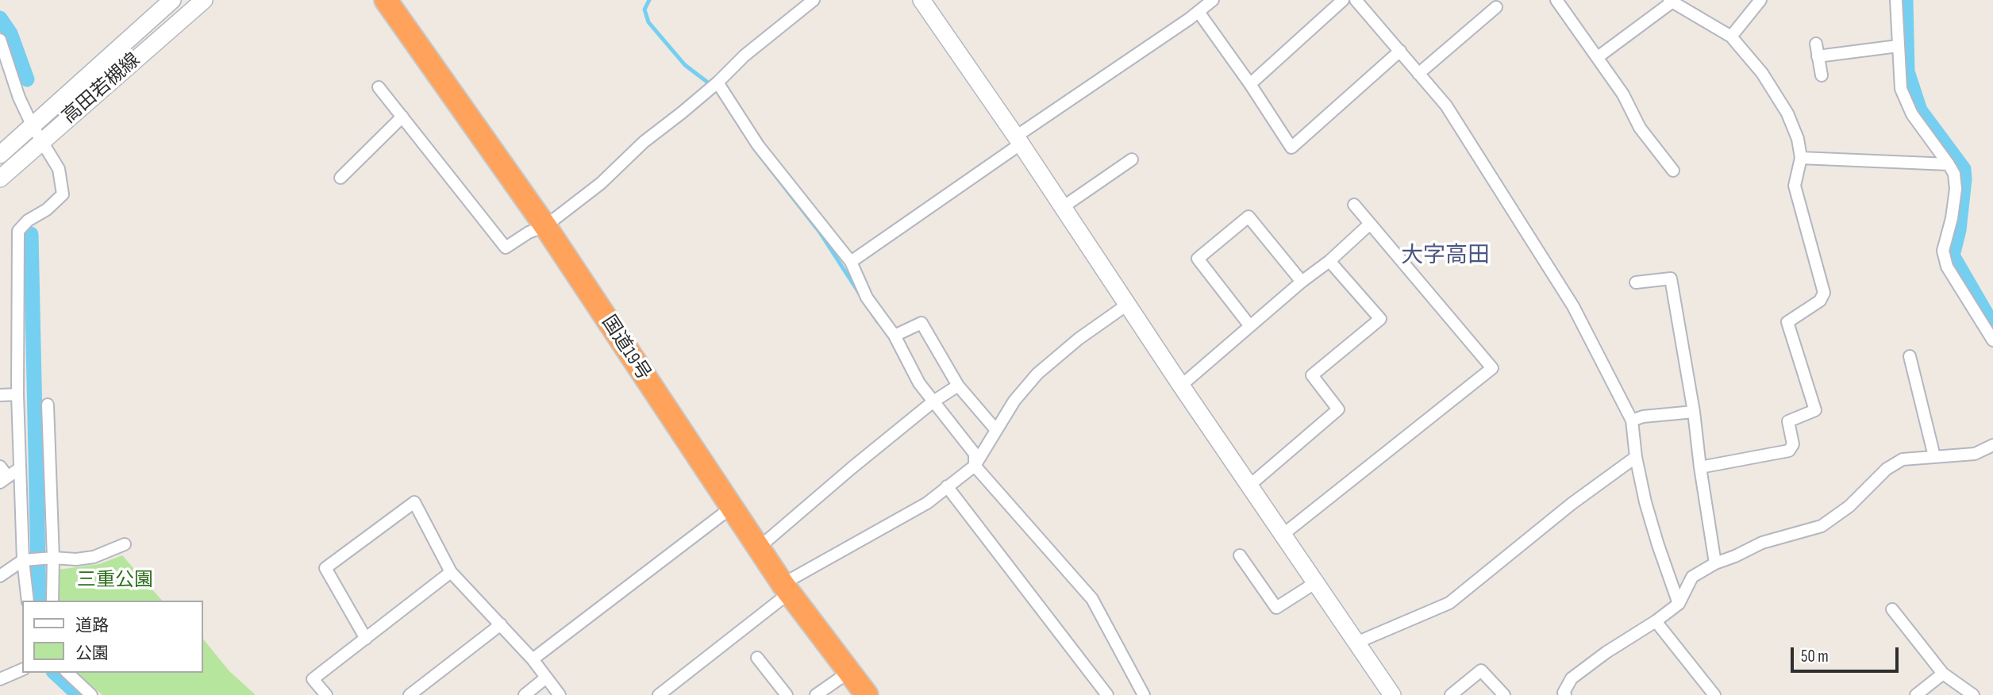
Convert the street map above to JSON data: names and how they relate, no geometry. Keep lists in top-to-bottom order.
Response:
{
  "streets": {
    "highway": ["国道19号"],
    "street": ["高田若槻線"]
  },
  "districts": ["大字高田"],
  "parks": ["三重公園"],
  "legend": ["道路", "公園"],
  "scale_bar": "50 m"
}
